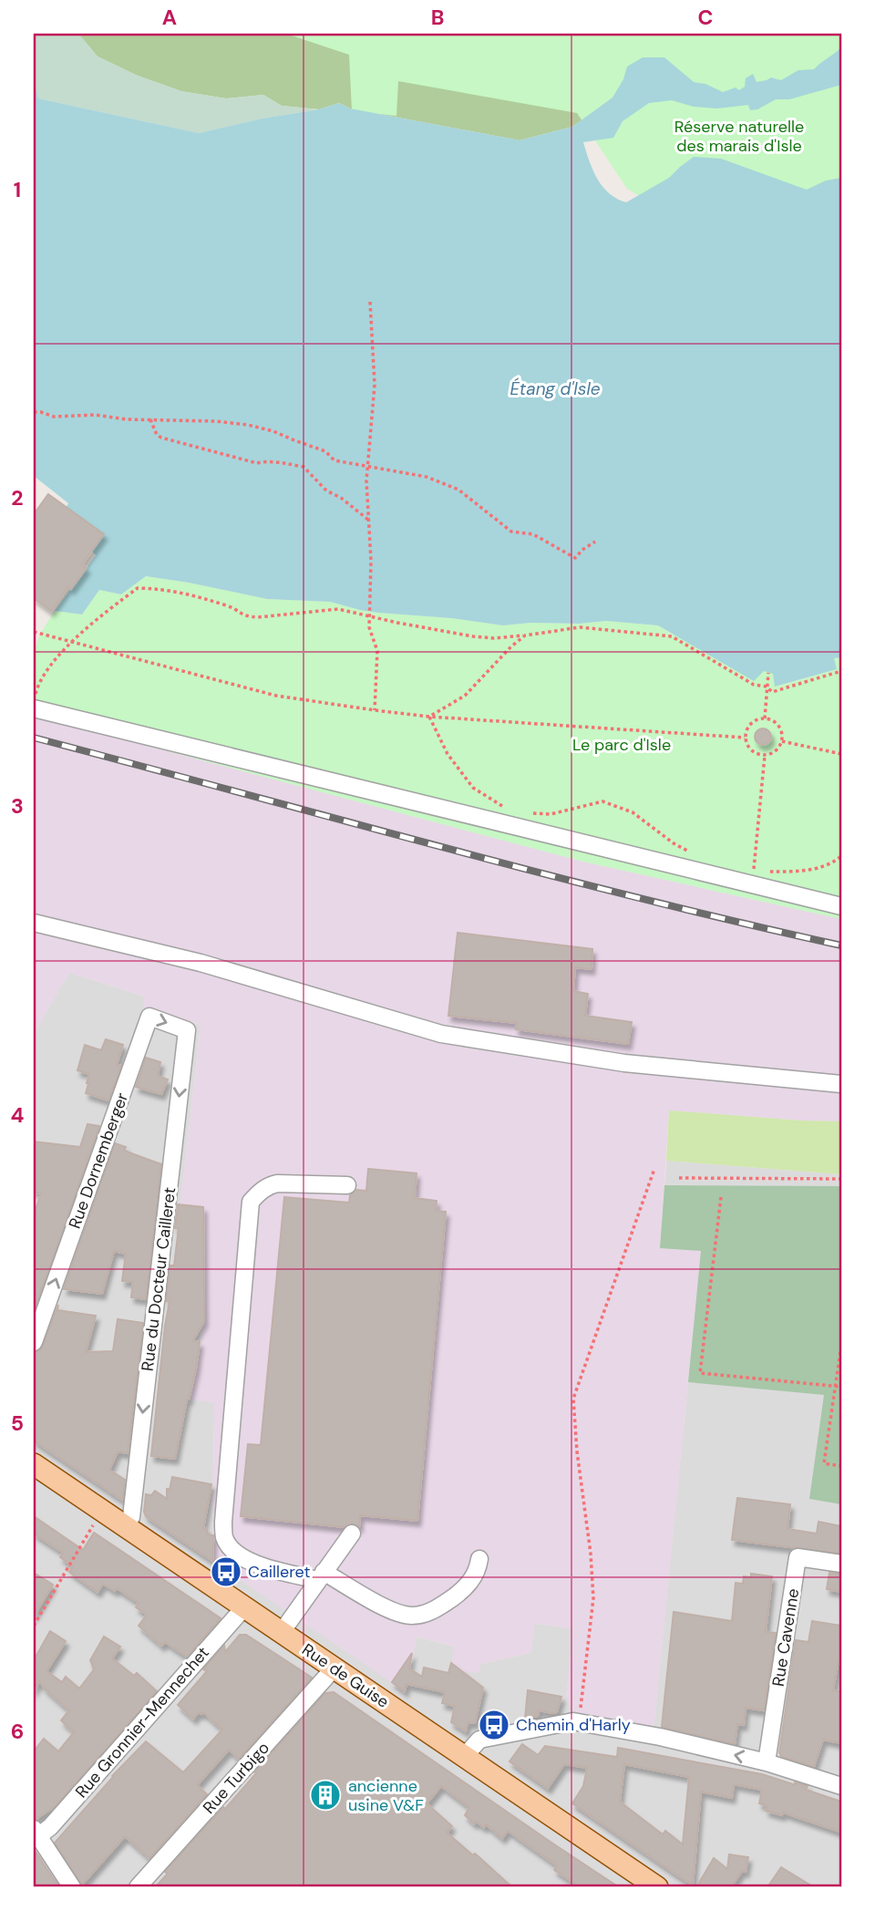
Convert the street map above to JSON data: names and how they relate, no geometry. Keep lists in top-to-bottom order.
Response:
{
  "streets": {
    "main road": ["Rue de Guise"],
    "street": [
      "Rue Dornemberger",
      "Rue du Docteur Cailleret",
      "Rue Cavenne",
      "Rue Gronnier-Mennechet",
      "Rue Turbigo"
    ]
  },
  "crossings": [
    ["Rue Dornemberger", "Rue du Docteur Cailleret"],
    ["Rue du Docteur Cailleret", "Rue de Guise"],
    ["Rue de Guise", "Rue Gronnier-Mennechet"],
    ["Rue de Guise", "Rue Turbigo"]
  ],
  "one_way": ["Rue Dornemberger", "Rue du Docteur Cailleret"],
  "water": ["Étang d'Isle"],
  "parks": ["Réserve naturelle des marais d'Isle", "Le parc d'Isle"],
  "places": {
    "bus stop": ["Cailleret", "Chemin d'Harly"],
    "building": ["ancienne usine V&F"]
  },
  "grid": {
    "columns": ["A", "B", "C"],
    "rows": [
      "1",
      "2",
      "3",
      "4",
      "5",
      "6"
    ]
  }
}
